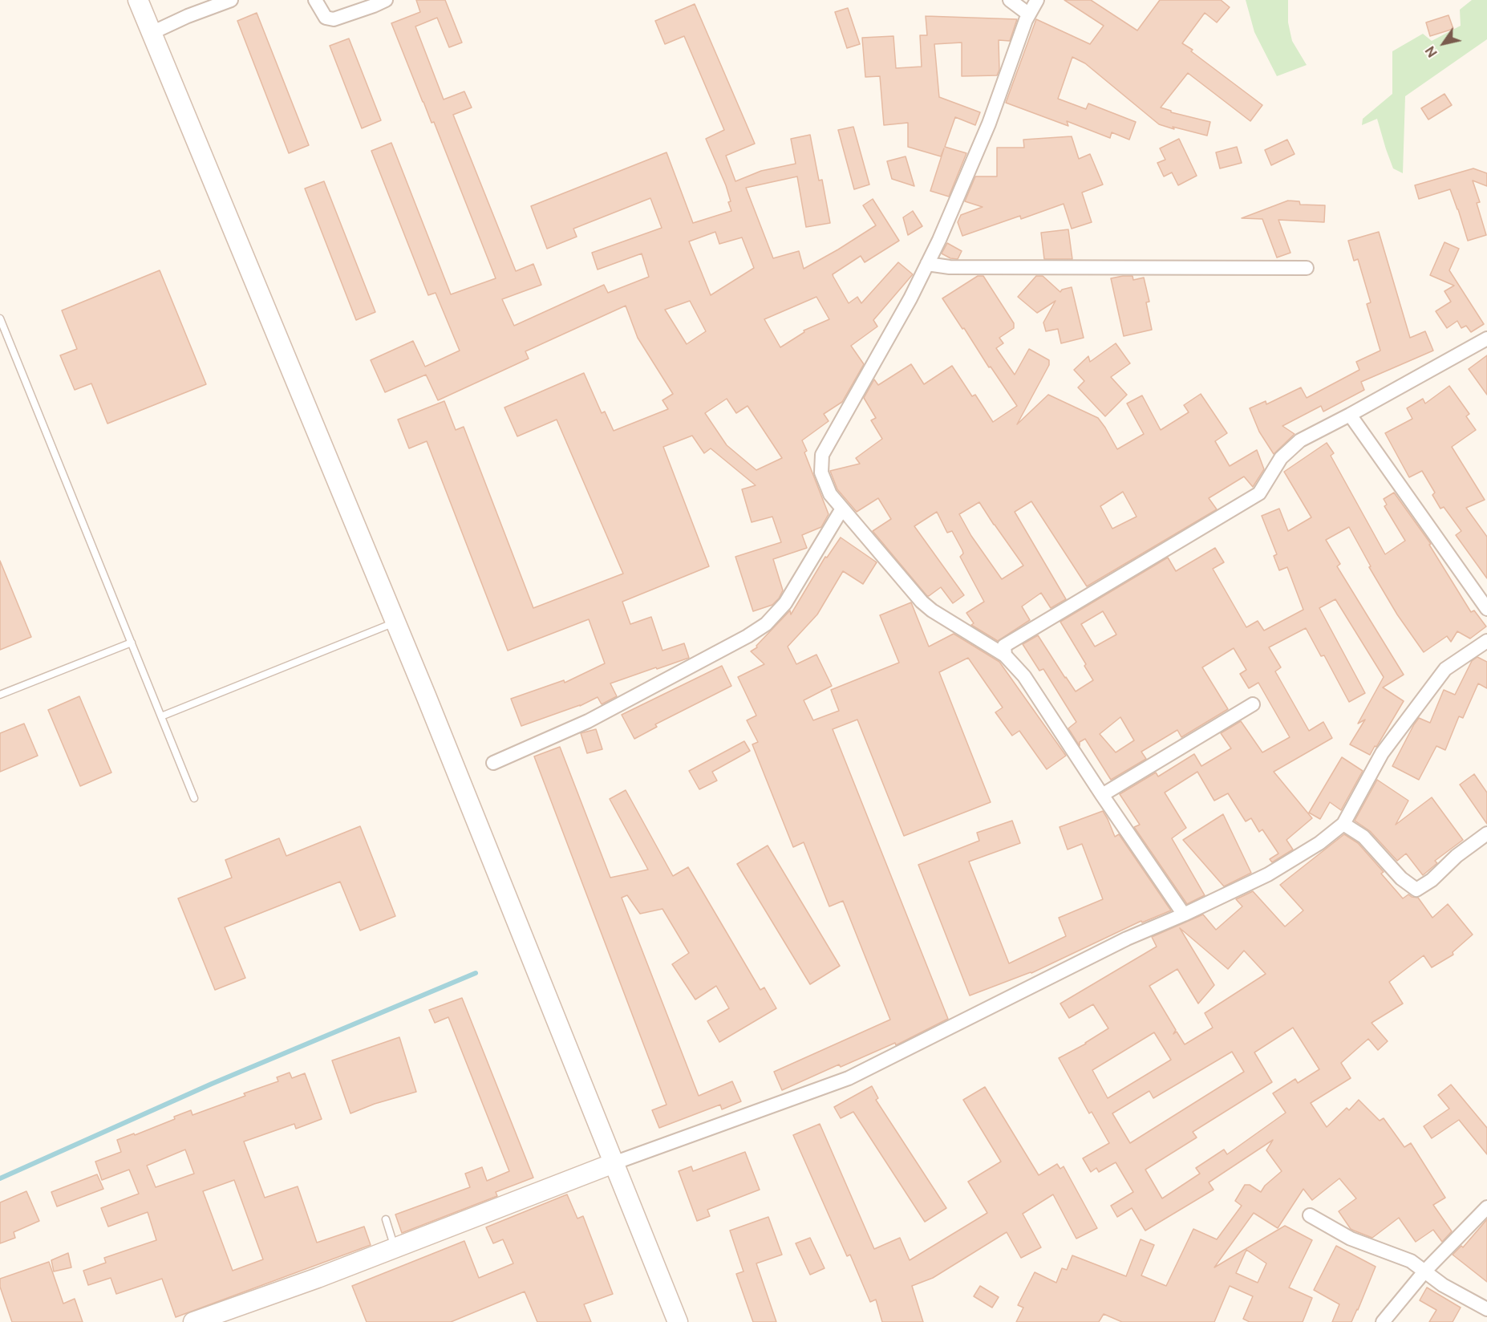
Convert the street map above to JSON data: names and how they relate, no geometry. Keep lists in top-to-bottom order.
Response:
{
  "north": "bottom left"
}
